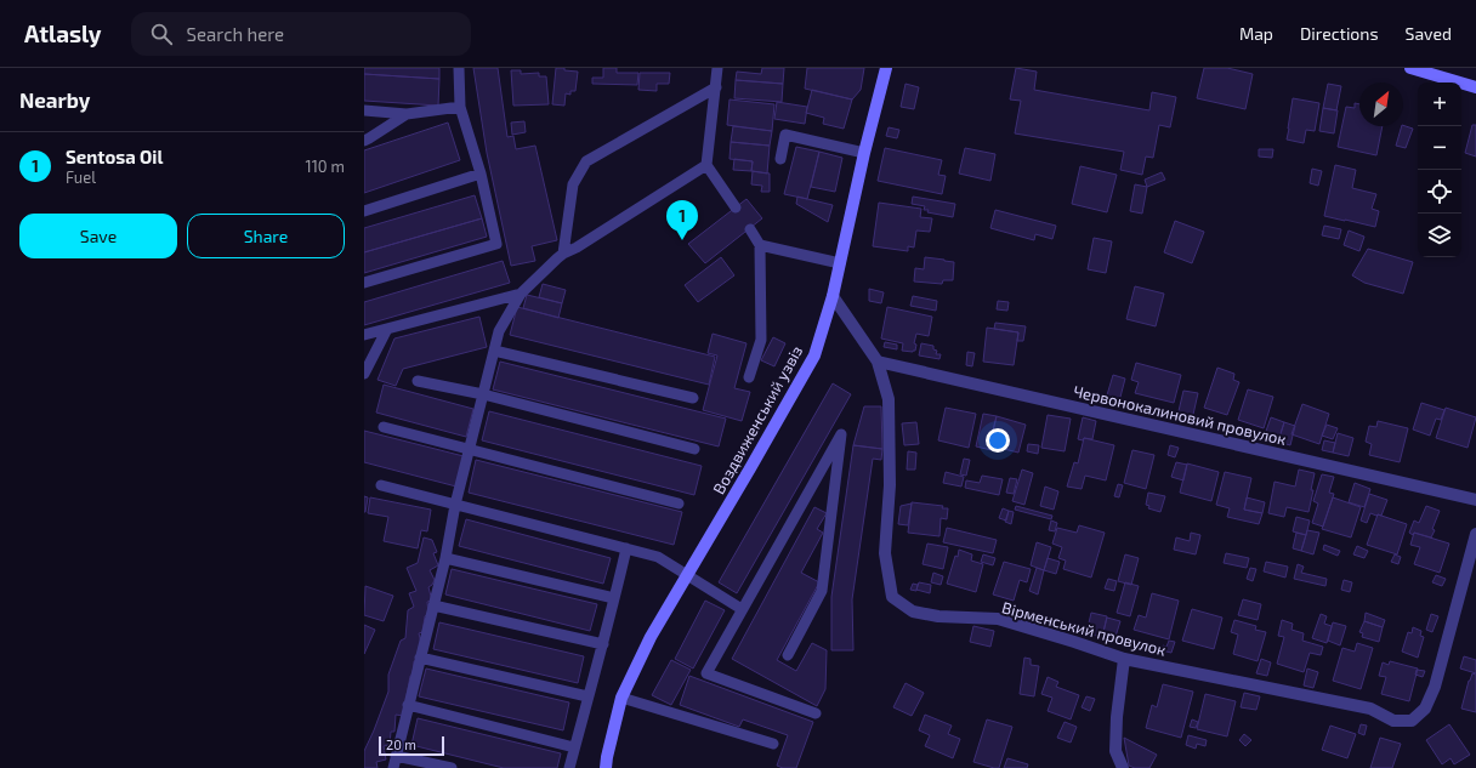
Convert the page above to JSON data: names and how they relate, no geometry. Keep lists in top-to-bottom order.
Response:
{
  "streets": {
    "street": ["Червонокалиновий провулок", "Воздвиженський узвіз", "Вірменський провулок"]
  },
  "crossings": [
    ["Червонокалиновий провулок", "Вірменський провулок"],
    ["Воздвиженський узвіз", "Вірменський провулок"]
  ],
  "scale_bar": "20 m",
  "north": "top right",
  "page": {
    "header": "Atlasly",
    "search": "Search here",
    "nav": ["Map", "Directions", "Saved"],
    "heading": "Nearby",
    "map_buttons": ["+", "−"],
    "list": [
      {
        "mark": "1",
        "name": "Sentosa Oil",
        "note": "Fuel",
        "value": "110 m"
      }
    ],
    "buttons": ["Save", "Share"],
    "pins": "1",
    "scale": "20 m"
  }
}
